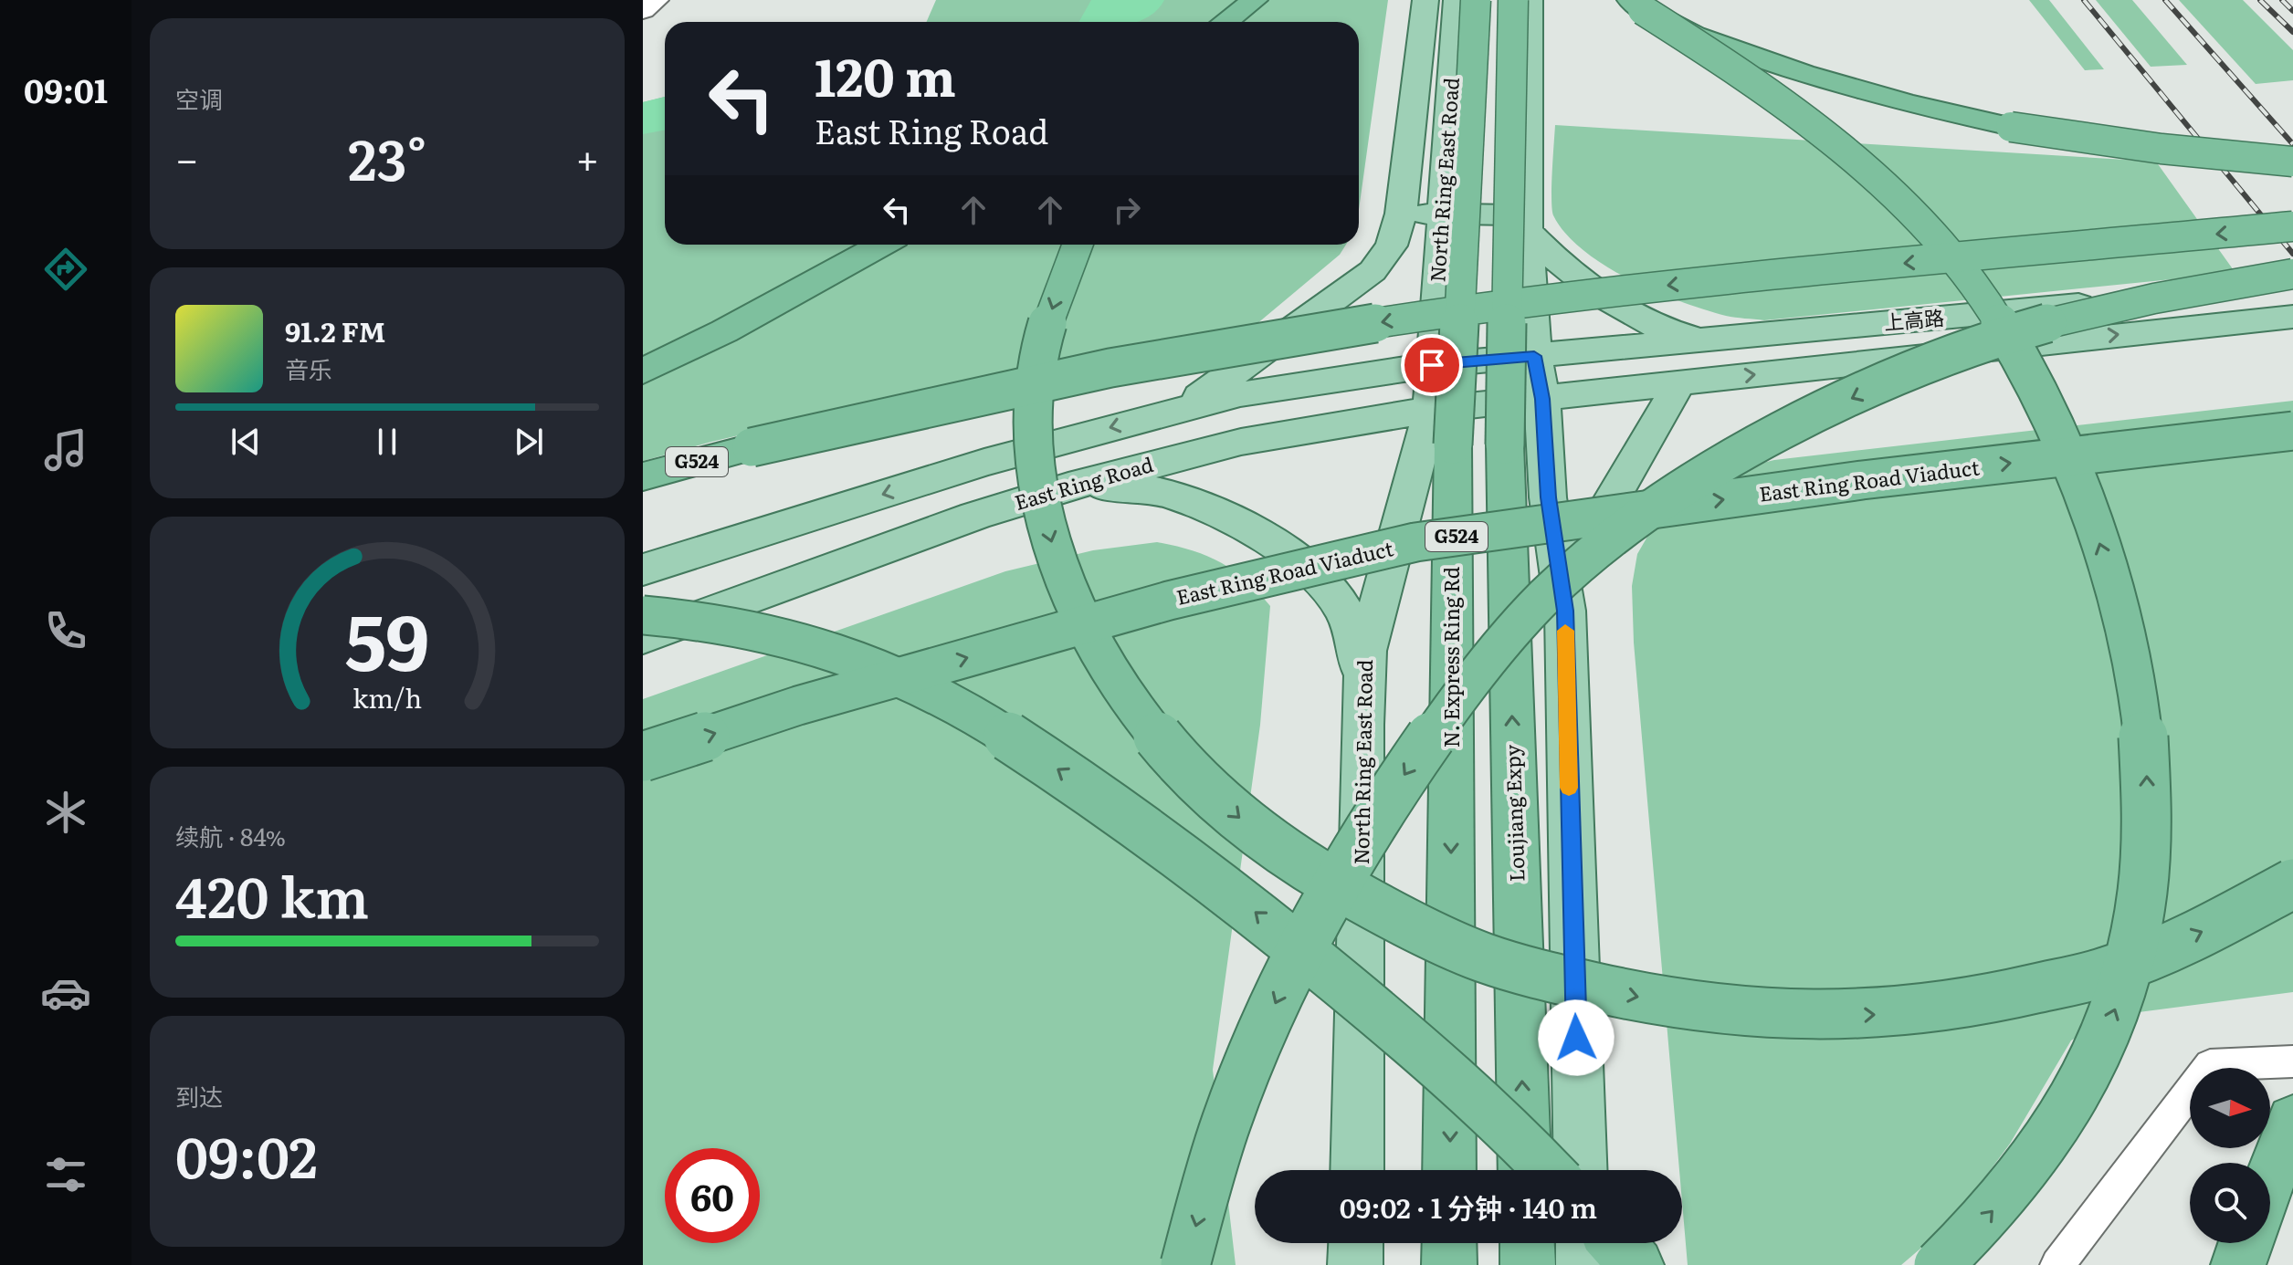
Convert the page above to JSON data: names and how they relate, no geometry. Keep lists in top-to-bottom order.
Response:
{
  "streets": {
    "highway": [
      "G524",
      "East Ring Road Viaduct",
      "N. Express Ring Rd",
      "Loujiang Expy"
    ],
    "main road": ["North Ring East Road", "上高路", "East Ring Road"]
  },
  "crossings": [
    ["North Ring East Road", "East Ring Road"],
    ["North Ring East Road", "N. Express Ring Rd"],
    ["上高路", "East Ring Road"],
    ["East Ring Road", "N. Express Ring Rd"]
  ],
  "one_way": ["N. Express Ring Rd", "Loujiang Expy"],
  "north": "right",
  "page": {
    "tabs": "09:01",
    "tile": [
      "空调",
      ["续航 · 84%", "420 km"],
      ["到达", "09:02"]
    ],
    "turn": ["120 m", "East Ring Road"],
    "heat": ["−", "23°", "+"],
    "song": ["91.2 FM", "音乐"],
    "limit": "60",
    "trip": "09:02 · 1 分钟 · 140 m",
    "gauge": ["59", "km/h"]
  }
}
